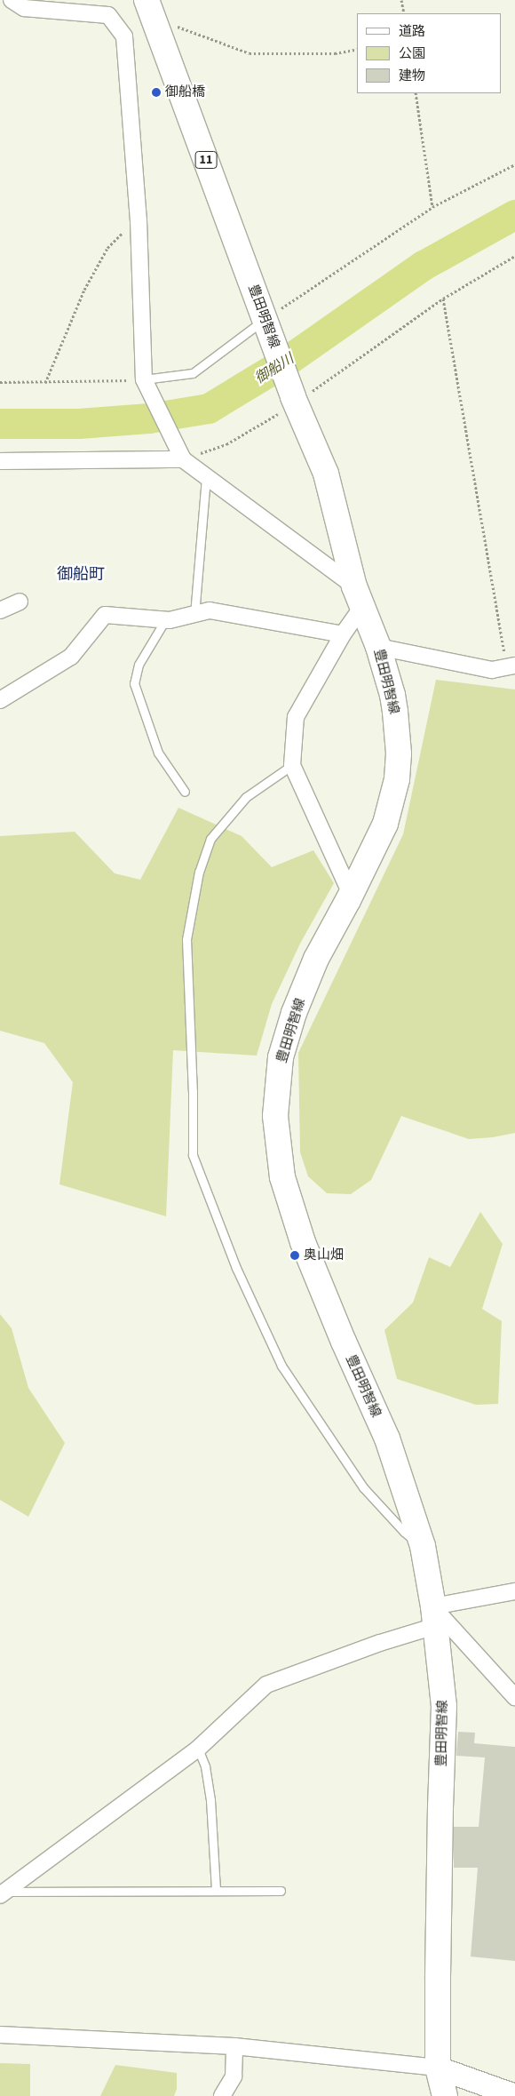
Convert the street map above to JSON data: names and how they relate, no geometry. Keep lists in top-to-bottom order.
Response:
{
  "streets": {
    "main road": ["11", "豊田明智線"]
  },
  "districts": ["御船町"],
  "water": ["御船川"],
  "places": ["御船橋", "奥山畑"],
  "legend": ["道路", "公園", "建物"]
}
